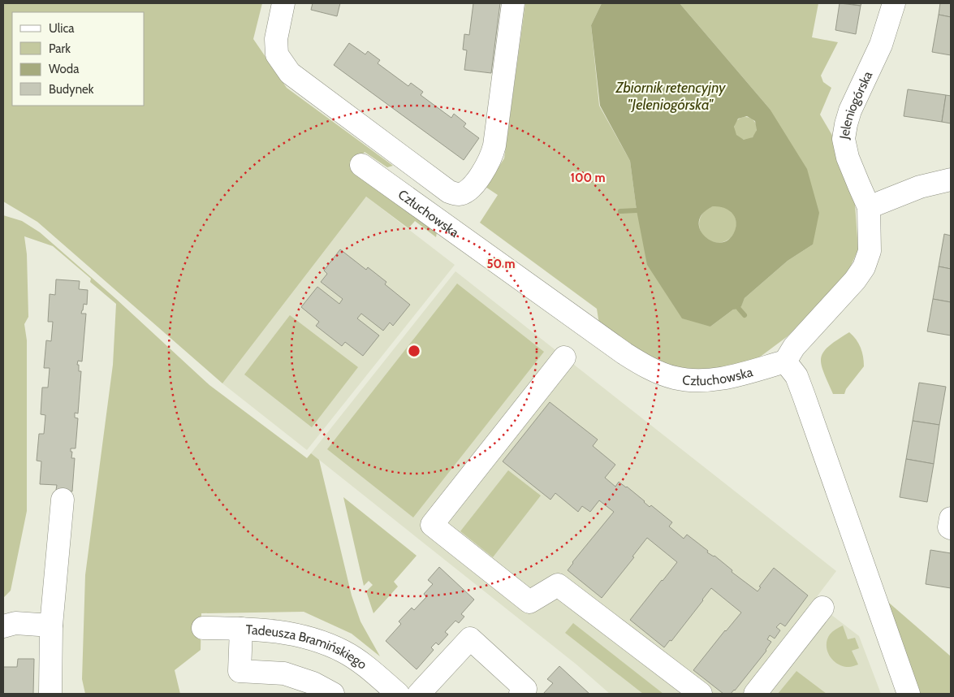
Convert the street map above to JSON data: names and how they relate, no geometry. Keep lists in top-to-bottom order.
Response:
{
  "streets": {
    "street": ["Jeleniogórska", "Człuchowska", "Tadeusza Bramińskiego"]
  },
  "crossings": [
    ["Jeleniogórska", "Człuchowska"]
  ],
  "water": ["Zbiornik retencyjny \"Jeleniogórska\""],
  "legend": [
    "Ulica",
    "Park",
    "Woda",
    "Budynek"
  ],
  "rings": ["100 m", "50 m"]
}
